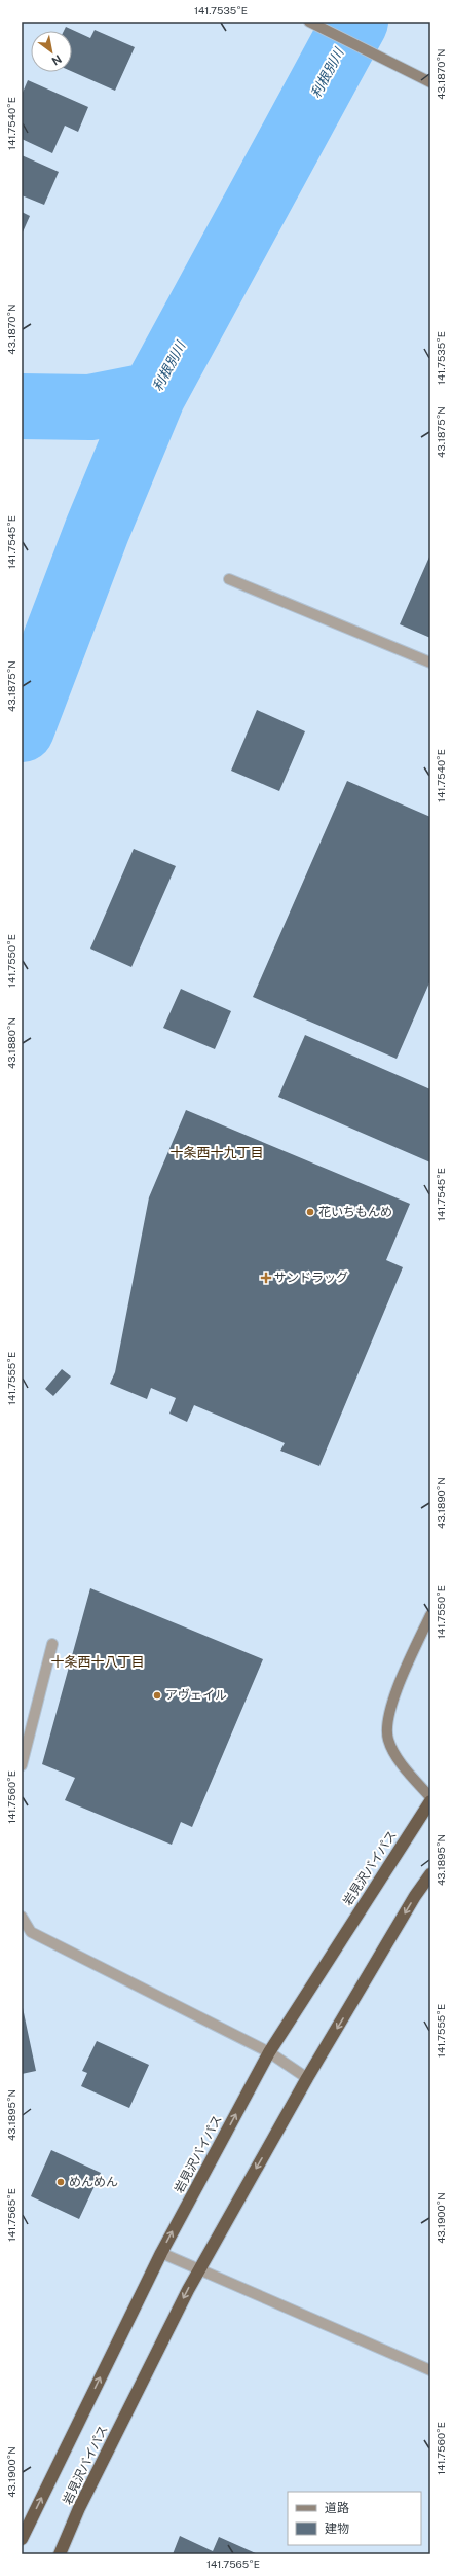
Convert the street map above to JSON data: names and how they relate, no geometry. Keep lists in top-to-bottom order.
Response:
{
  "streets": {
    "highway": ["岩見沢バイパス"]
  },
  "districts": ["十条西十九丁目", "十条西十八丁目"],
  "water": ["利根別川"],
  "places": {
    "other": ["花いちもんめ", "アヴェイル", "めんめん"],
    "health": ["サンドラッグ"]
  },
  "legend": ["道路", "建物"],
  "north": "bottom right",
  "coordinates": [
    "141.7535°E",
    "43.1870°N",
    "141.7540°E",
    "43.1875°N",
    "141.7545°E",
    "141.7550°E",
    "43.1880°N",
    "141.7555°E",
    "43.1890°N",
    "141.7560°E",
    "43.1895°N",
    "141.7565°E",
    "43.1900°N"
  ]
}
